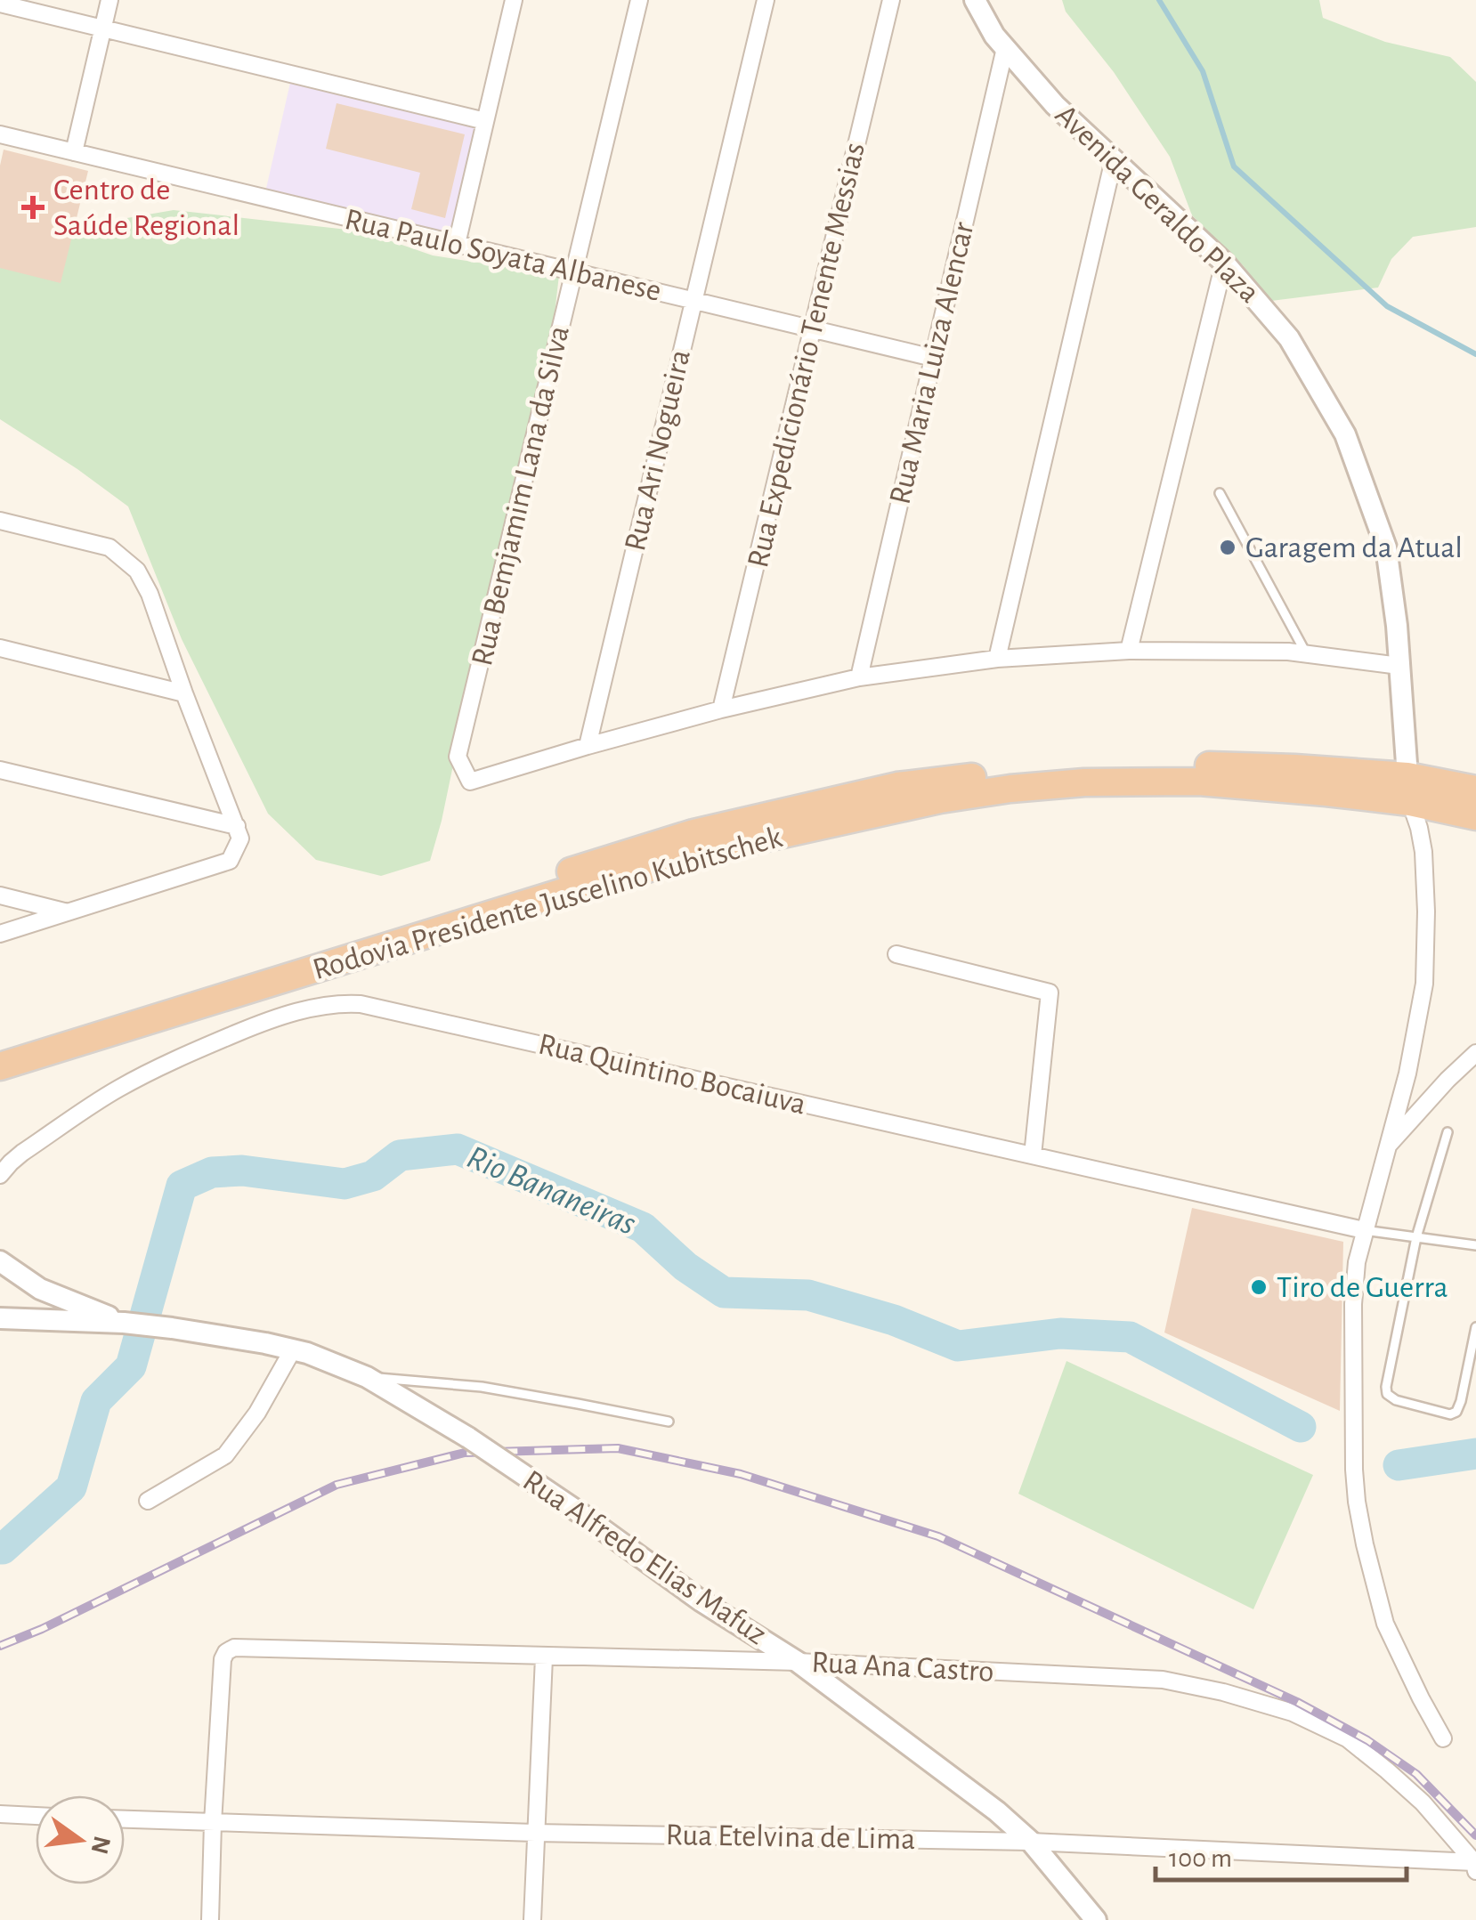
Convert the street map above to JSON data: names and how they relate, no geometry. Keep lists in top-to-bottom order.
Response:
{
  "streets": {
    "highway": ["Rodovia Presidente Juscelino Kubitschek"],
    "street": [
      "Avenida Geraldo Plaza",
      "Rua Paulo Soyata Albanese",
      "Rua Expedicionário Tenente Messias",
      "Rua Maria Luiza Alencar",
      "Rua Ari Nogueira",
      "Rua Bemjamim Lana da Silva",
      "Rua Quintino Bocaiuva",
      "Rua Alfredo Elias Mafuz",
      "Rua Ana Castro",
      "Rua Etelvina de Lima"
    ]
  },
  "crossings": [
    ["Avenida Geraldo Plaza", "Rua Maria Luiza Alencar"],
    ["Avenida Geraldo Plaza", "Rodovia Presidente Juscelino Kubitschek"],
    ["Rua Paulo Soyata Albanese", "Rua Expedicionário Tenente Messias"],
    ["Rua Paulo Soyata Albanese", "Rua Maria Luiza Alencar"],
    ["Rua Paulo Soyata Albanese", "Rua Ari Nogueira"],
    ["Rua Paulo Soyata Albanese", "Rua Bemjamim Lana da Silva"],
    ["Rua Ari Nogueira", "Rua Bemjamim Lana da Silva"],
    ["Rua Alfredo Elias Mafuz", "Rua Ana Castro"],
    ["Rua Alfredo Elias Mafuz", "Rua Etelvina de Lima"],
    ["Rua Ana Castro", "Rua Etelvina de Lima"]
  ],
  "water": ["Rio Bananeiras"],
  "places": {
    "health": ["Centro de Saúde Regional"],
    "other": ["Garagem da Atual", "Tiro de Guerra"]
  },
  "scale_bar": "100 m",
  "north": "right"
}
